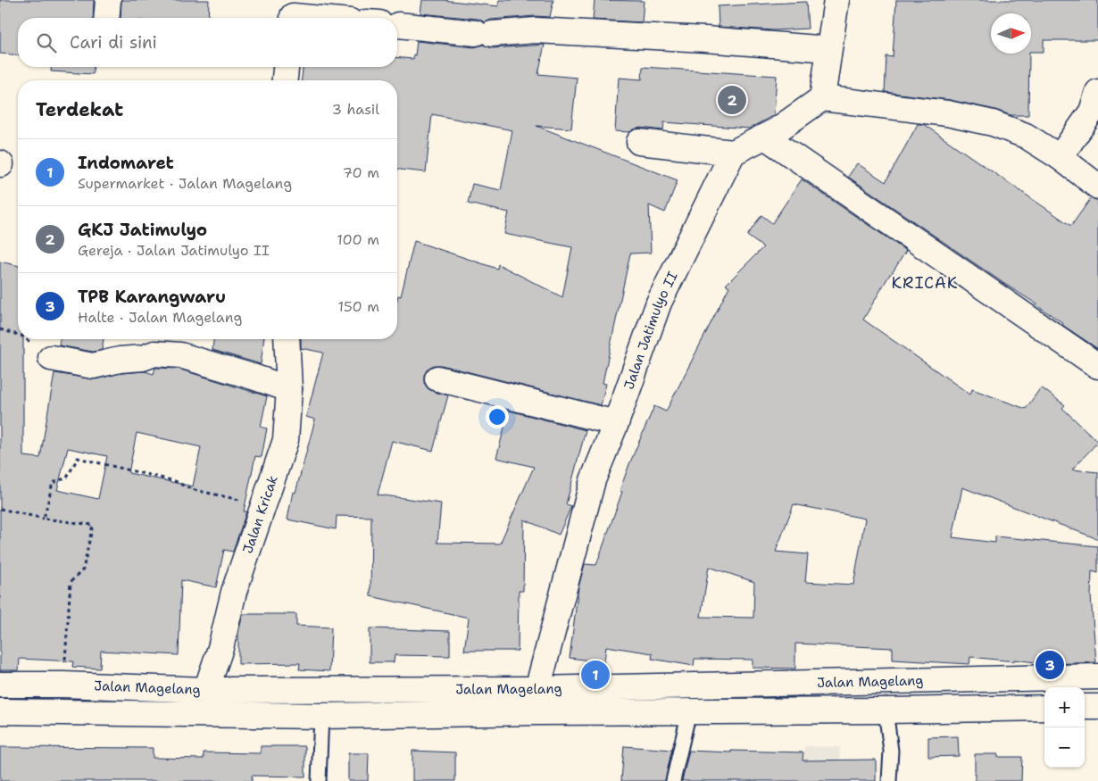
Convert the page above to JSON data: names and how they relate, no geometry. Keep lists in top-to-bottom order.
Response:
{
  "streets": {
    "street": ["Jalan Jatimulyo II", "Jalan Kricak", "Jalan Magelang"]
  },
  "crossings": [
    ["Jalan Jatimulyo II", "Jalan Magelang"],
    ["Jalan Kricak", "Jalan Magelang"]
  ],
  "districts": ["KRICAK"],
  "north": "right",
  "page": {
    "search": "Cari di sini",
    "heading": ["Terdekat", "3 hasil"],
    "pins": ["2", "3", "1"],
    "list": [
      {
        "mark": "1",
        "name": "Indomaret",
        "note": "Supermarket · Jalan Magelang",
        "value": "70 m"
      },
      {
        "mark": "2",
        "name": "GKJ Jatimulyo",
        "note": "Gereja · Jalan Jatimulyo II",
        "value": "100 m"
      },
      {
        "mark": "3",
        "name": "TPB Karangwaru",
        "note": "Halte · Jalan Magelang",
        "value": "150 m"
      }
    ],
    "map_buttons": ["+", "−"]
  }
}
